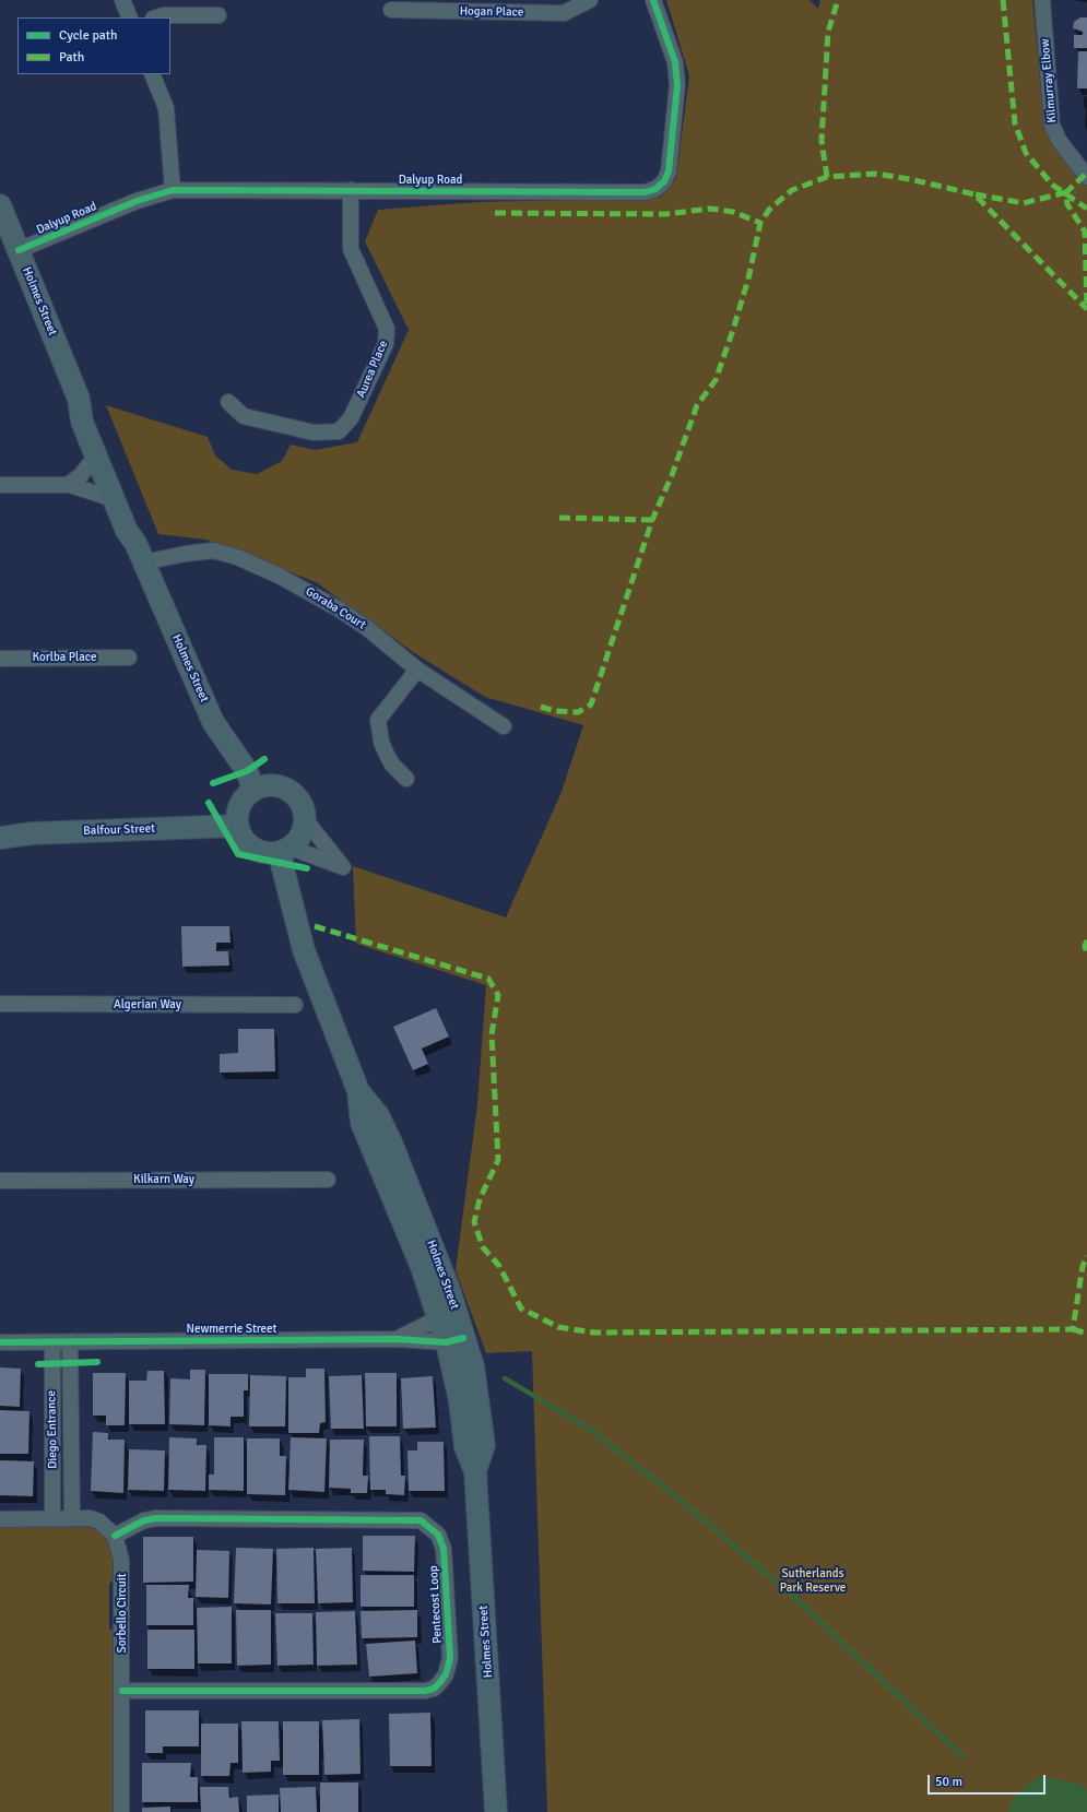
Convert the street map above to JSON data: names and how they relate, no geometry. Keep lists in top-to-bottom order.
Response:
{
  "streets": {
    "main road": ["Holmes Street", "Balfour Street"],
    "street": [
      "Hogan Place",
      "Kilmurray Elbow",
      "Dalyup Road",
      "Aurea Place",
      "Goraba Court",
      "Korlba Place",
      "Algerian Way",
      "Kilkarn Way",
      "Newmerrie Street",
      "Diego Entrance",
      "Pentecost Loop",
      "Sorbello Circuit"
    ]
  },
  "crossings": [
    ["Dalyup Road", "Holmes Street"],
    ["Dalyup Road", "Aurea Place"],
    ["Holmes Street", "Goraba Court"],
    ["Holmes Street", "Balfour Street"],
    ["Holmes Street", "Newmerrie Street"],
    ["Newmerrie Street", "Diego Entrance"],
    ["Pentecost Loop", "Sorbello Circuit"]
  ],
  "parks": ["Sutherlands Park Reserve"],
  "legend": ["Cycle path", "Path"],
  "scale_bar": "50 m"
}
